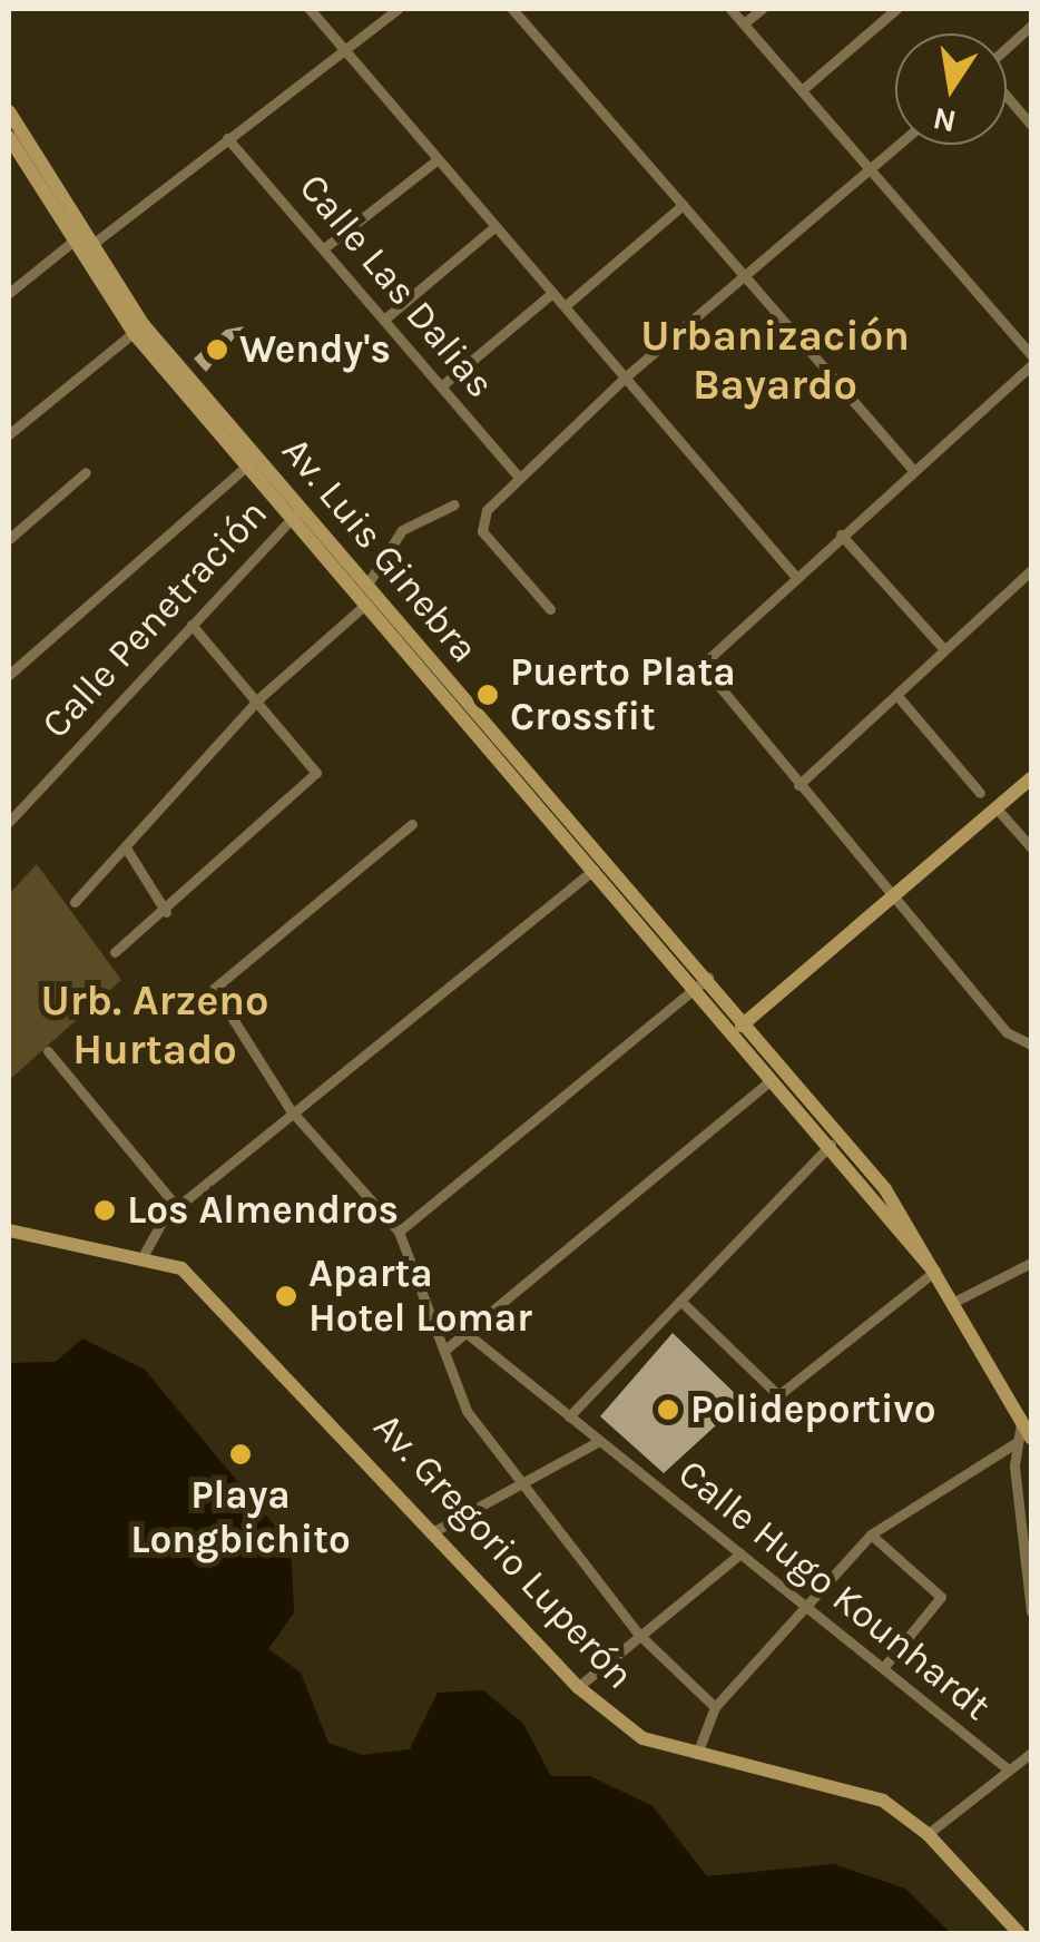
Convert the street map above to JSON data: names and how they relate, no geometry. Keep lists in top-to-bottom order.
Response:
{
  "streets": {
    "street": [
      "Calle Las Dalias",
      "Av. Luis Ginebra",
      "Calle Penetración",
      "Av. Gregorio Luperón",
      "Calle Hugo Kounhardt"
    ]
  },
  "crossings": [
    ["Av. Luis Ginebra", "Calle Penetración"]
  ],
  "districts": ["Urbanización Bayardo", "Urb. Arzeno Hurtado"],
  "places": [
    "Wendy's",
    "Puerto Plata Crossfit",
    "Los Almendros",
    "Aparta Hotel Lomar",
    "Polideportivo",
    "Playa Longbichito"
  ],
  "north": "bottom"
}
